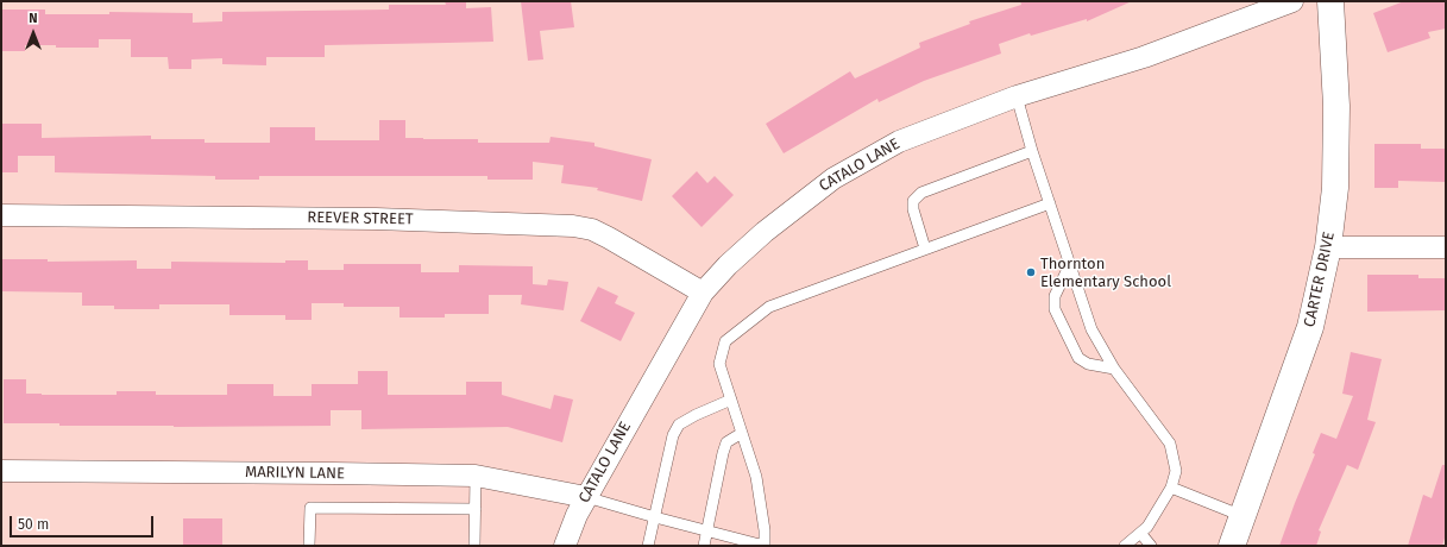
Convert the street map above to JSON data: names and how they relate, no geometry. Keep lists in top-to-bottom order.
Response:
{
  "streets": {
    "street": [
      "CATALO LANE",
      "REEVER STREET",
      "CARTER DRIVE",
      "MARILYN LANE"
    ]
  },
  "crossings": [
    ["CATALO LANE", "REEVER STREET"],
    ["CATALO LANE", "MARILYN LANE"]
  ],
  "places": ["Thornton Elementary School"],
  "scale_bar": "50 m",
  "north": "top"
}
